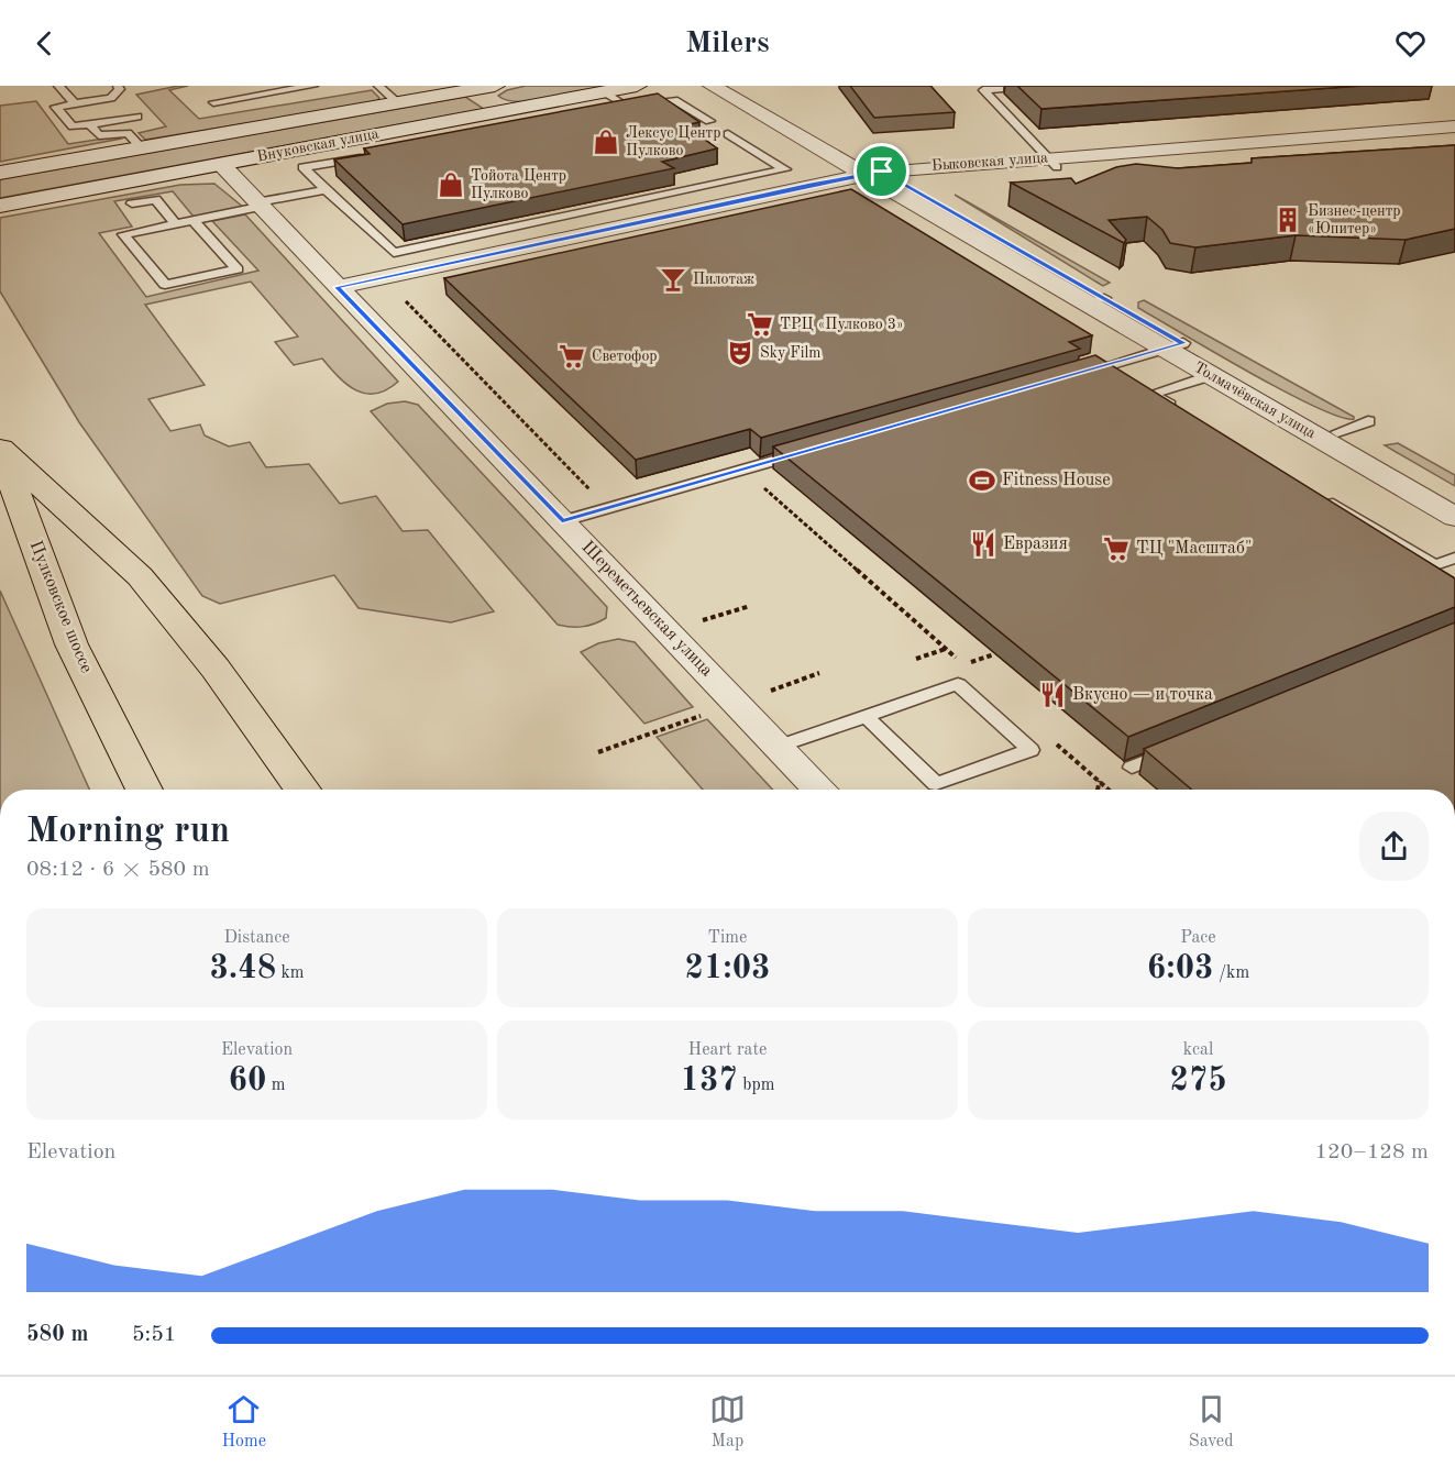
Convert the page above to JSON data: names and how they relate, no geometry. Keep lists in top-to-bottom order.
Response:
{
  "streets": {
    "main road": ["Пулковское шоссе"],
    "street": [
      "Внуковская улица",
      "Быковская улица",
      "Толмачёвская улица",
      "Шереметьевская улица"
    ]
  },
  "crossings": [
    ["Внуковская улица", "Шереметьевская улица"],
    ["Быковская улица", "Толмачёвская улица"],
    ["Быковская улица", "Шереметьевская улица"]
  ],
  "places": {
    "shop": ["Лексус Центр Пулково", "Тойота Центр Пулково"],
    "building": ["Бизнес-центр «Юпитер»"],
    "bar": ["Пилотаж"],
    "supermarket": ["ТРЦ «Пулково 3»", "Светофор", "ТЦ \"Масштаб\""],
    "theatre": ["Sky Film"],
    "sports": ["Fitness House"],
    "restaurant": ["Евразия", "Вкусно — и точка"]
  },
  "page": {
    "header": "Milers",
    "heading": ["Morning run", "08:12 · 6 × 580 m"],
    "stats": [
      ["Distance", "3.48 km"],
      ["Time", "21:03"],
      ["Pace", "6:03 /km"],
      ["Elevation", "60 m"],
      ["Heart rate", "137 bpm"],
      ["kcal", "275"]
    ],
    "chart": ["Elevation", "120–128 m"],
    "list": [
      {
        "name": "580 m",
        "note": "5:51"
      }
    ],
    "tabs": ["Home", "Map", "Saved"]
  }
}
